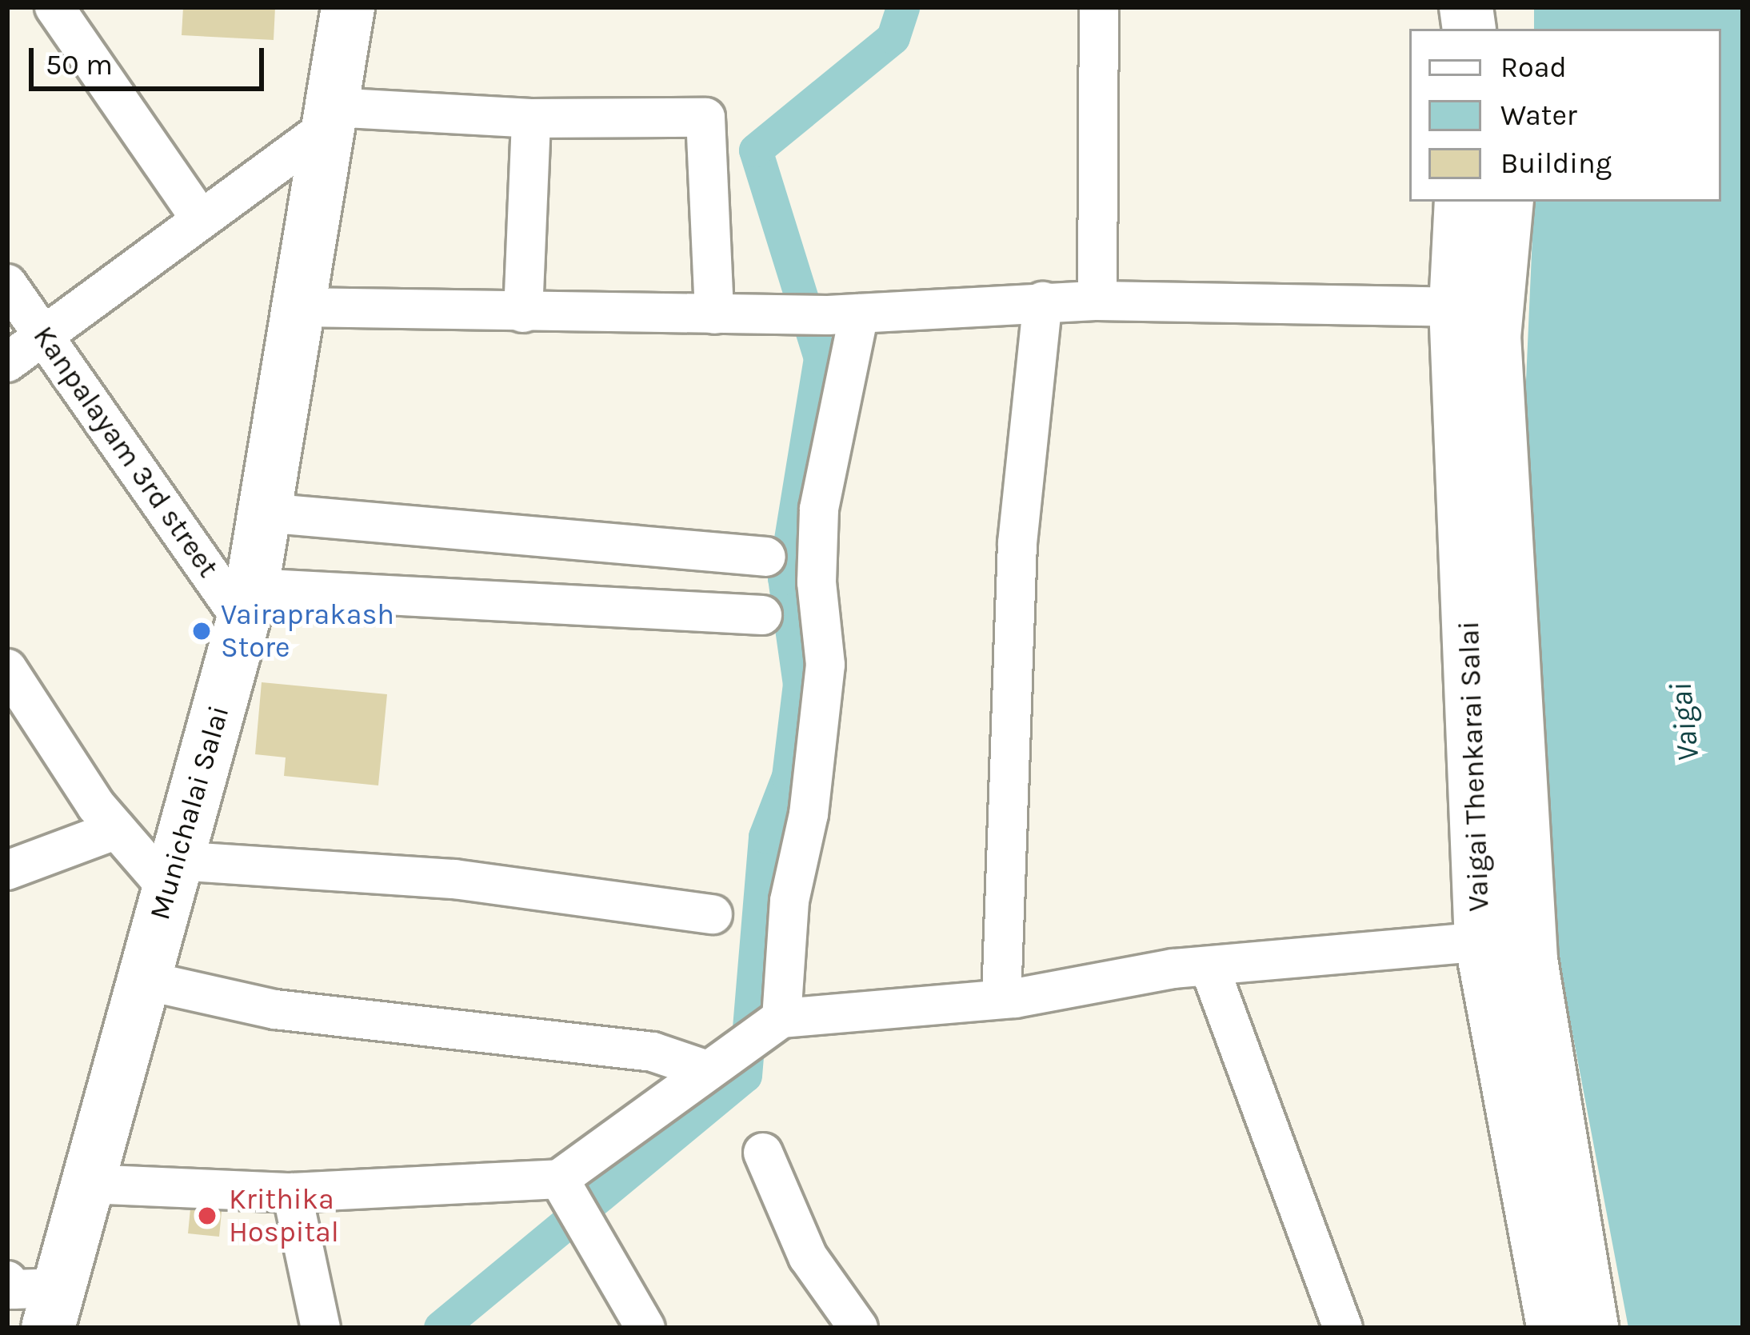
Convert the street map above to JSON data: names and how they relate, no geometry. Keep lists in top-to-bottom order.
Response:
{
  "streets": {
    "main road": ["Vaigai Thenkarai Salai", "Munichalai Salai"],
    "street": ["Kanpalayam 3rd street"]
  },
  "crossings": [
    ["Kanpalayam 3rd street", "Munichalai Salai"]
  ],
  "water": ["Vaigai"],
  "places": ["Vairaprakash Store", "Krithika Hospital"],
  "legend": ["Road", "Water", "Building"],
  "scale_bar": "50 m"
}
